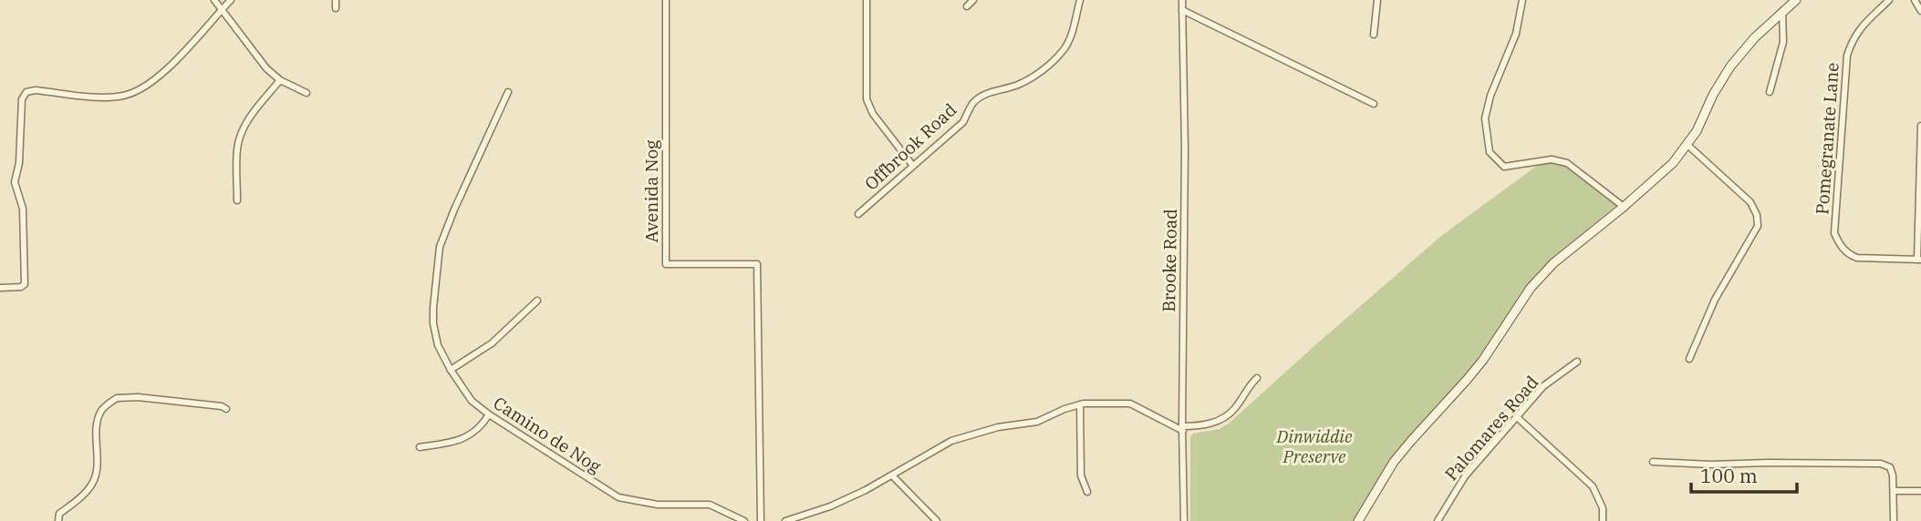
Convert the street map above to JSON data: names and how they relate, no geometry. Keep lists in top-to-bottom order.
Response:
{
  "streets": {
    "street": [
      "Pomegranate Lane",
      "Offbrook Road",
      "Avenida Nog",
      "Brooke Road",
      "Palomares Road",
      "Camino de Nog"
    ]
  },
  "parks": ["Dinwiddie Preserve"],
  "scale_bar": "100 m"
}
